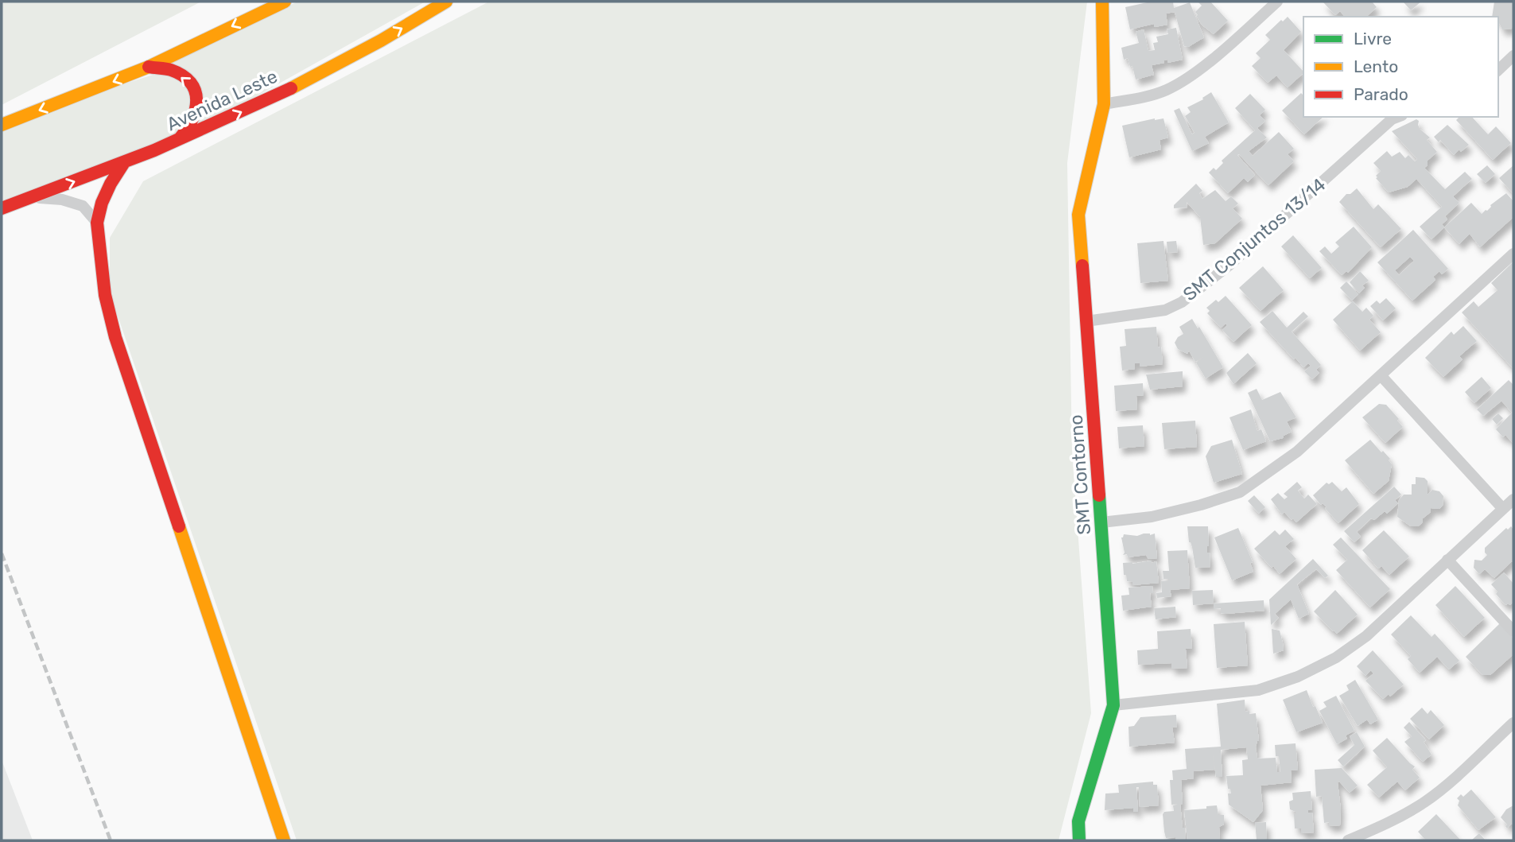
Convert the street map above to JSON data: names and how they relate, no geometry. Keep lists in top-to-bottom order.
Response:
{
  "streets": {
    "street": ["Avenida Leste", "SMT Conjuntos 13/14", "SMT Contorno"]
  },
  "crossings": [
    ["SMT Conjuntos 13/14", "SMT Contorno"]
  ],
  "legend": ["Livre", "Lento", "Parado"]
}
